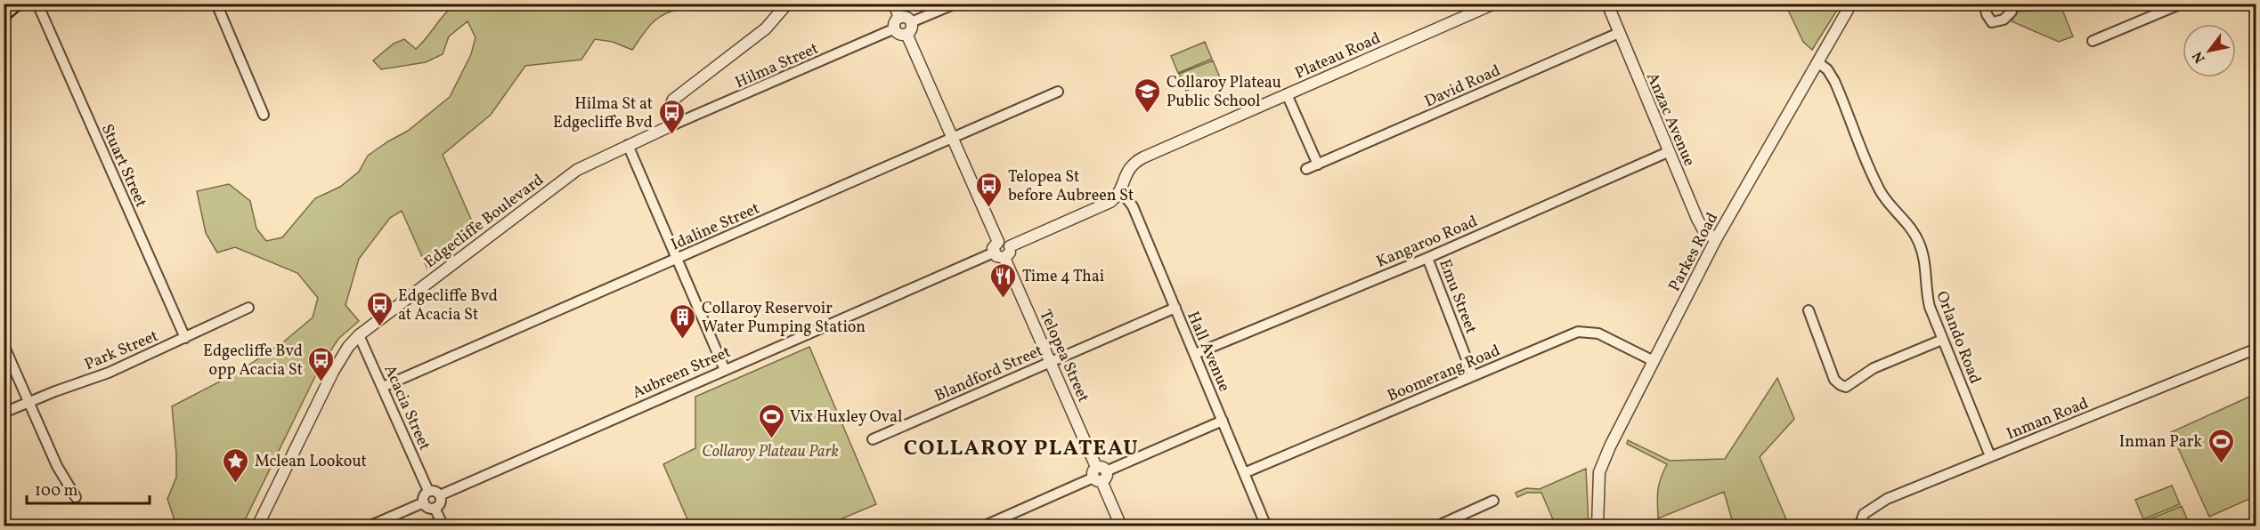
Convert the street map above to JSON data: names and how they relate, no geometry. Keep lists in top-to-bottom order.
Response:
{
  "streets": {
    "street": [
      "Plateau Road",
      "Hilma Street",
      "David Road",
      "Anzac Avenue",
      "Stuart Street",
      "Edgecliffe Boulevard",
      "Idaline Street",
      "Kangaroo Road",
      "Parkes Road",
      "Emu Street",
      "Orlando Road",
      "Park Street",
      "Hall Avenue",
      "Telopea Street",
      "Aubreen Street",
      "Blandford Street",
      "Boomerang Road",
      "Acacia Street",
      "Inman Road"
    ]
  },
  "crossings": [
    ["Plateau Road", "Hall Avenue"],
    ["Hilma Street", "Edgecliffe Boulevard"],
    ["David Road", "Anzac Avenue"],
    ["Anzac Avenue", "Kangaroo Road"],
    ["Anzac Avenue", "Parkes Road"],
    ["Stuart Street", "Park Street"],
    ["Edgecliffe Boulevard", "Acacia Street"],
    ["Idaline Street", "Acacia Street"],
    ["Kangaroo Road", "Emu Street"],
    ["Kangaroo Road", "Hall Avenue"],
    ["Parkes Road", "Orlando Road"],
    ["Parkes Road", "Boomerang Road"],
    ["Emu Street", "Boomerang Road"],
    ["Orlando Road", "Inman Road"],
    ["Hall Avenue", "Blandford Street"],
    ["Hall Avenue", "Boomerang Road"],
    ["Telopea Street", "Aubreen Street"],
    ["Telopea Street", "Blandford Street"],
    ["Aubreen Street", "Acacia Street"]
  ],
  "districts": ["COLLAROY PLATEAU"],
  "parks": ["Collaroy Plateau Park"],
  "places": {
    "school or university": ["Collaroy Plateau Public School"],
    "bus stop": [
      "Hilma St at Edgecliffe Bvd",
      "Telopea St before Aubreen St",
      "Edgecliffe Bvd at Acacia St",
      "Edgecliffe Bvd opp Acacia St"
    ],
    "restaurant": ["Time 4 Thai"],
    "building": ["Collaroy Reservoir Water Pumping Station"],
    "sports": ["Vix Huxley Oval", "Inman Park"],
    "place": ["Mclean Lookout"]
  },
  "scale_bar": "100 m",
  "north": "bottom left"
}
